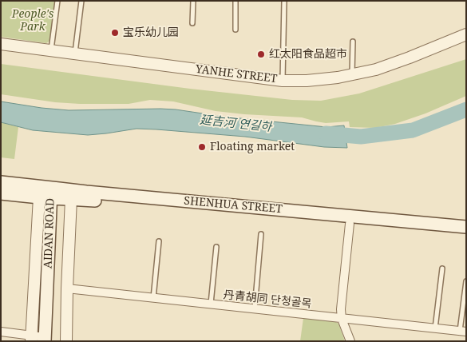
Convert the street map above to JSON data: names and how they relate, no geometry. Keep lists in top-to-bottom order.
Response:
{
  "streets": {
    "main road": ["SHENHUA STREET", "AIDAN ROAD"],
    "street": ["YANHE STREET", "丹青胡同 단청골목"]
  },
  "crossings": [
    ["SHENHUA STREET", "AIDAN ROAD"],
    ["AIDAN ROAD", "丹青胡同 단청골목"]
  ],
  "water": ["延吉河 연길하"],
  "parks": ["People's Park"],
  "places": ["宝乐幼儿园", "红太阳食品超市", "Floating market"]
}
